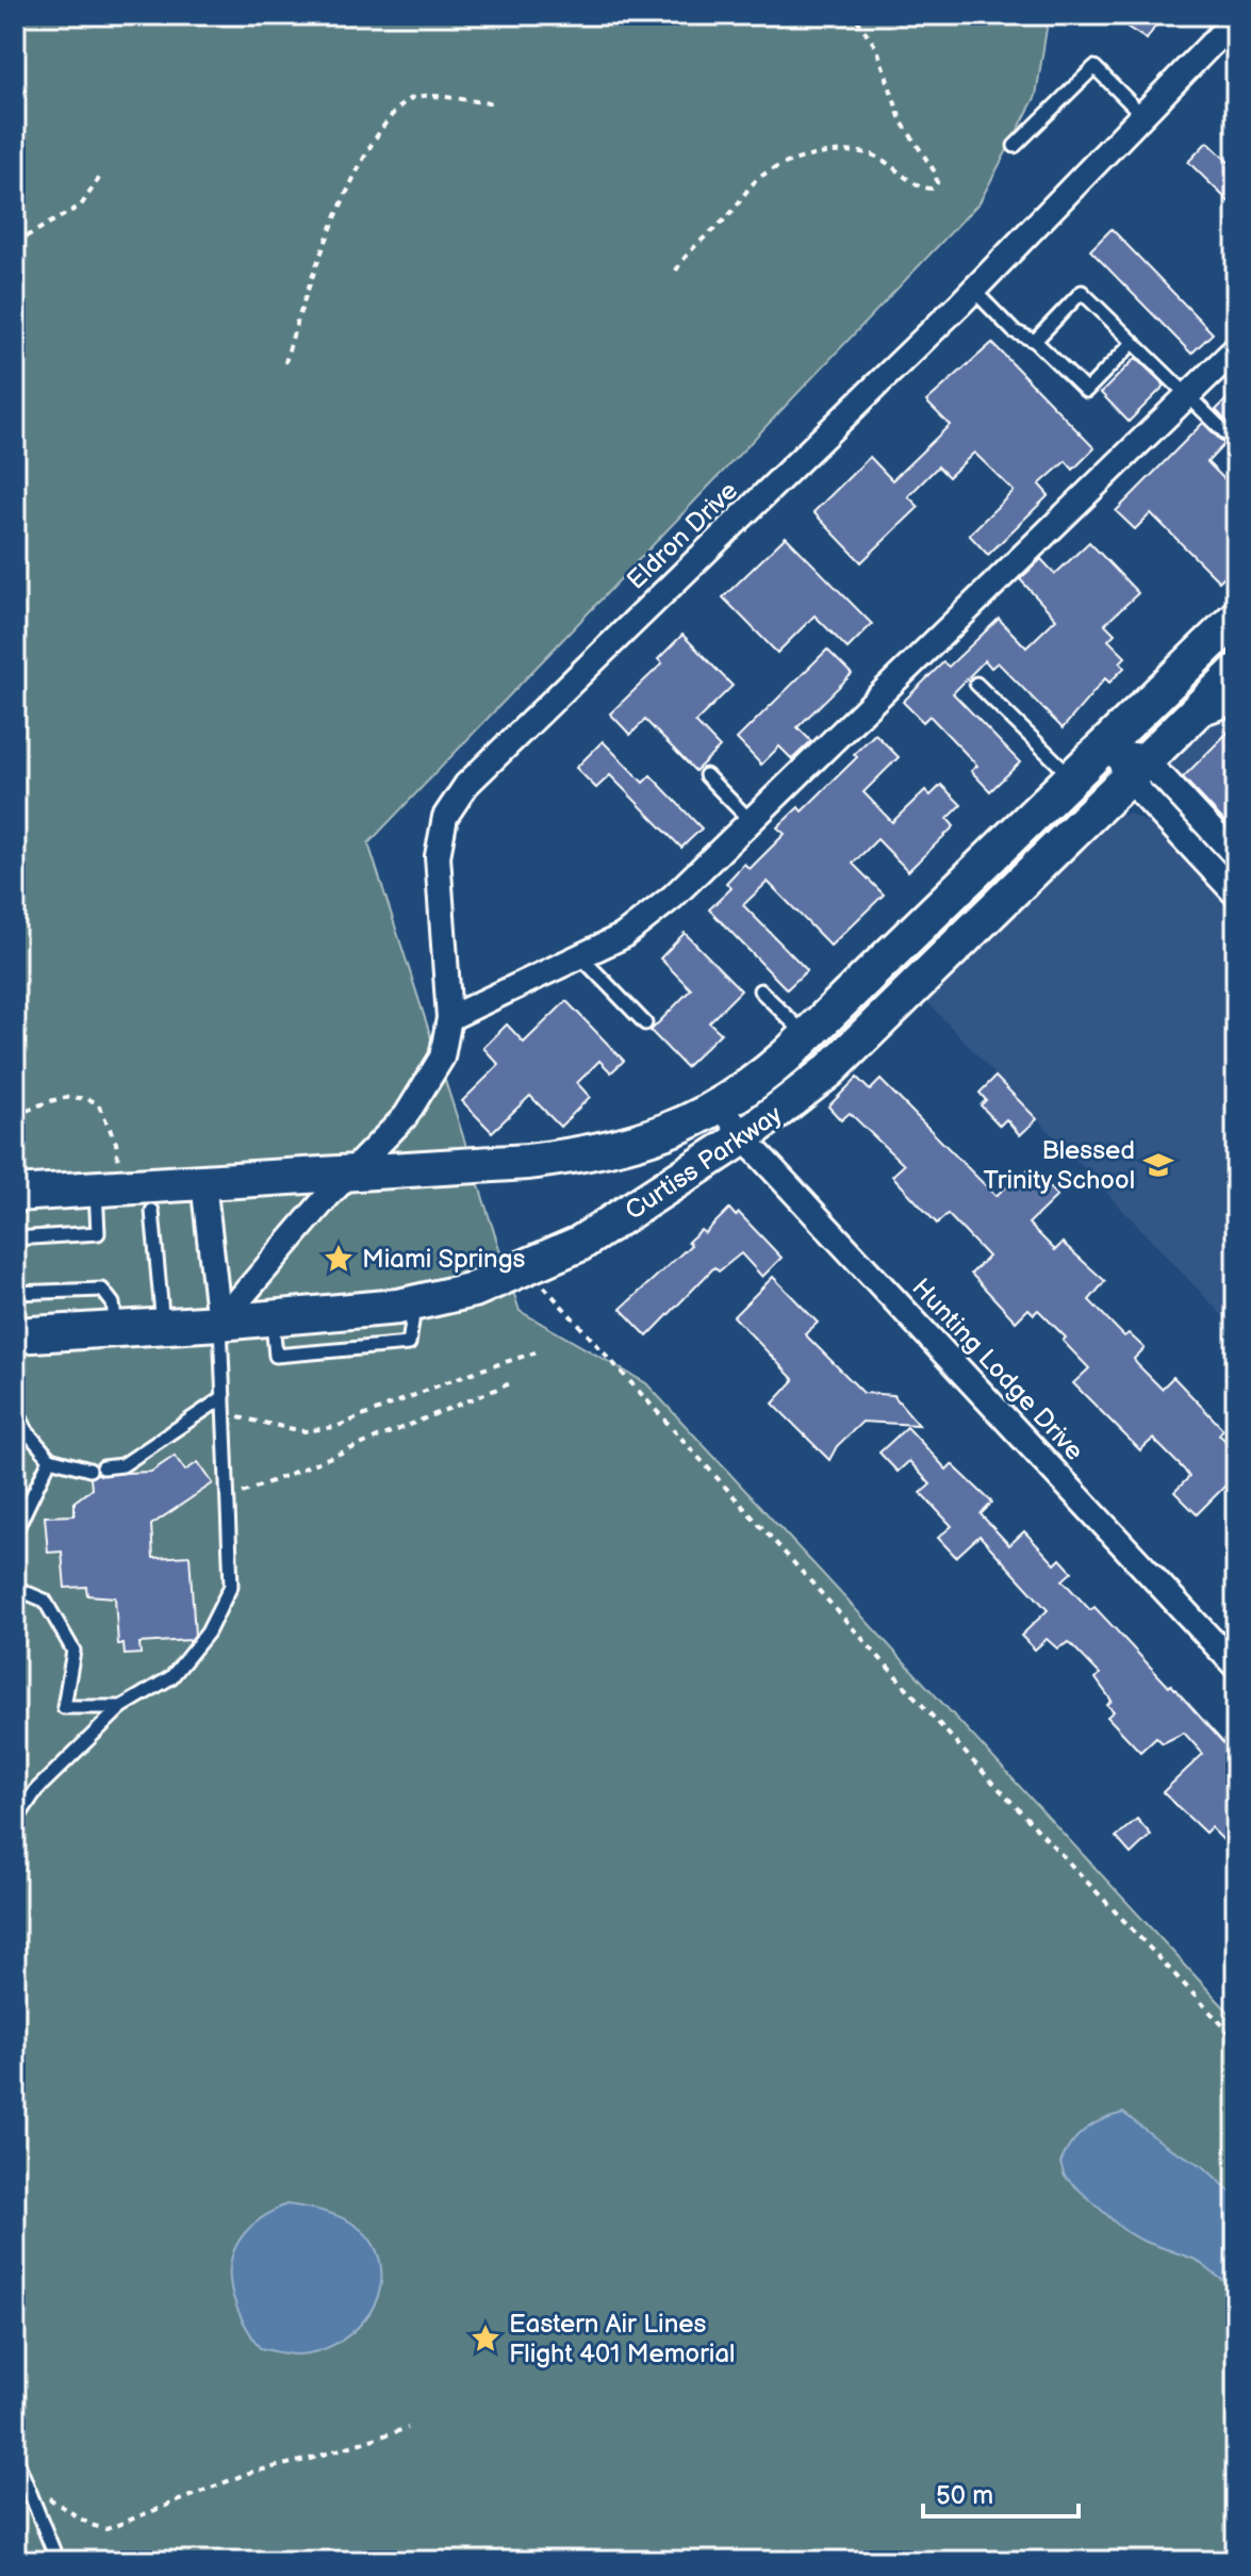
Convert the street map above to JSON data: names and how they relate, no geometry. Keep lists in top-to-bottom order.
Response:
{
  "streets": {
    "main road": ["Curtiss Parkway"],
    "street": ["Eldron Drive", "Hunting Lodge Drive"]
  },
  "crossings": [
    ["Eldron Drive", "Curtiss Parkway"],
    ["Curtiss Parkway", "Hunting Lodge Drive"]
  ],
  "places": {
    "school or university": ["Blessed Trinity School"],
    "place": ["Miami Springs", "Eastern Air Lines Flight 401 Memorial"]
  },
  "scale_bar": "50 m"
}
